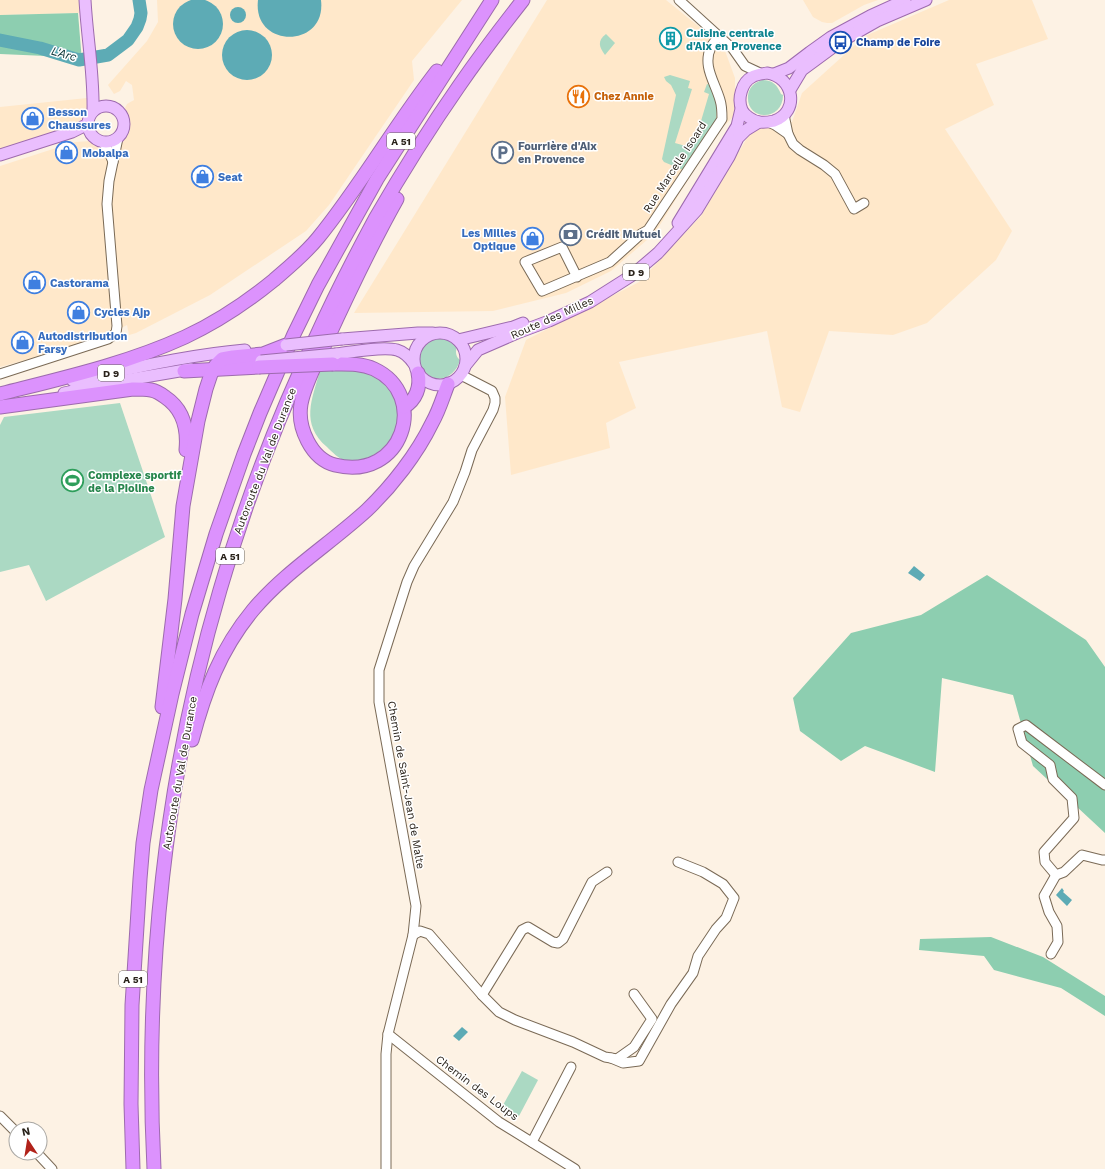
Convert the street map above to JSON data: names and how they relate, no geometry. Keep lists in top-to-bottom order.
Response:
{
  "streets": {
    "highway": ["A 51", "Autoroute du Val de Durance"],
    "main road": ["D 9", "Route des Milles"],
    "street": ["Rue Marcelle Isoard", "Chemin de Saint-Jean de Malte", "Chemin des Loups"]
  },
  "crossings": [
    ["Route des Milles", "Chemin de Saint-Jean de Malte"],
    ["Chemin de Saint-Jean de Malte", "Chemin des Loups"]
  ],
  "water": ["L'Arc"],
  "places": {
    "building": ["Cuisine centrale d'Aix en Provence"],
    "bus stop": ["Champ de Foire"],
    "restaurant": ["Chez Annie"],
    "shop": [
      "Besson Chaussures",
      "Mobalpa",
      "Seat",
      "Les Milles Optique",
      "Castorama",
      "Cycles Ajp",
      "Autodistribution Farsy"
    ],
    "parking": ["Fourrière d'Aix en Provence"],
    "bank": ["Crédit Mutuel"],
    "sports": ["Complexe sportif de la Pioline"]
  },
  "north": "top"
}
